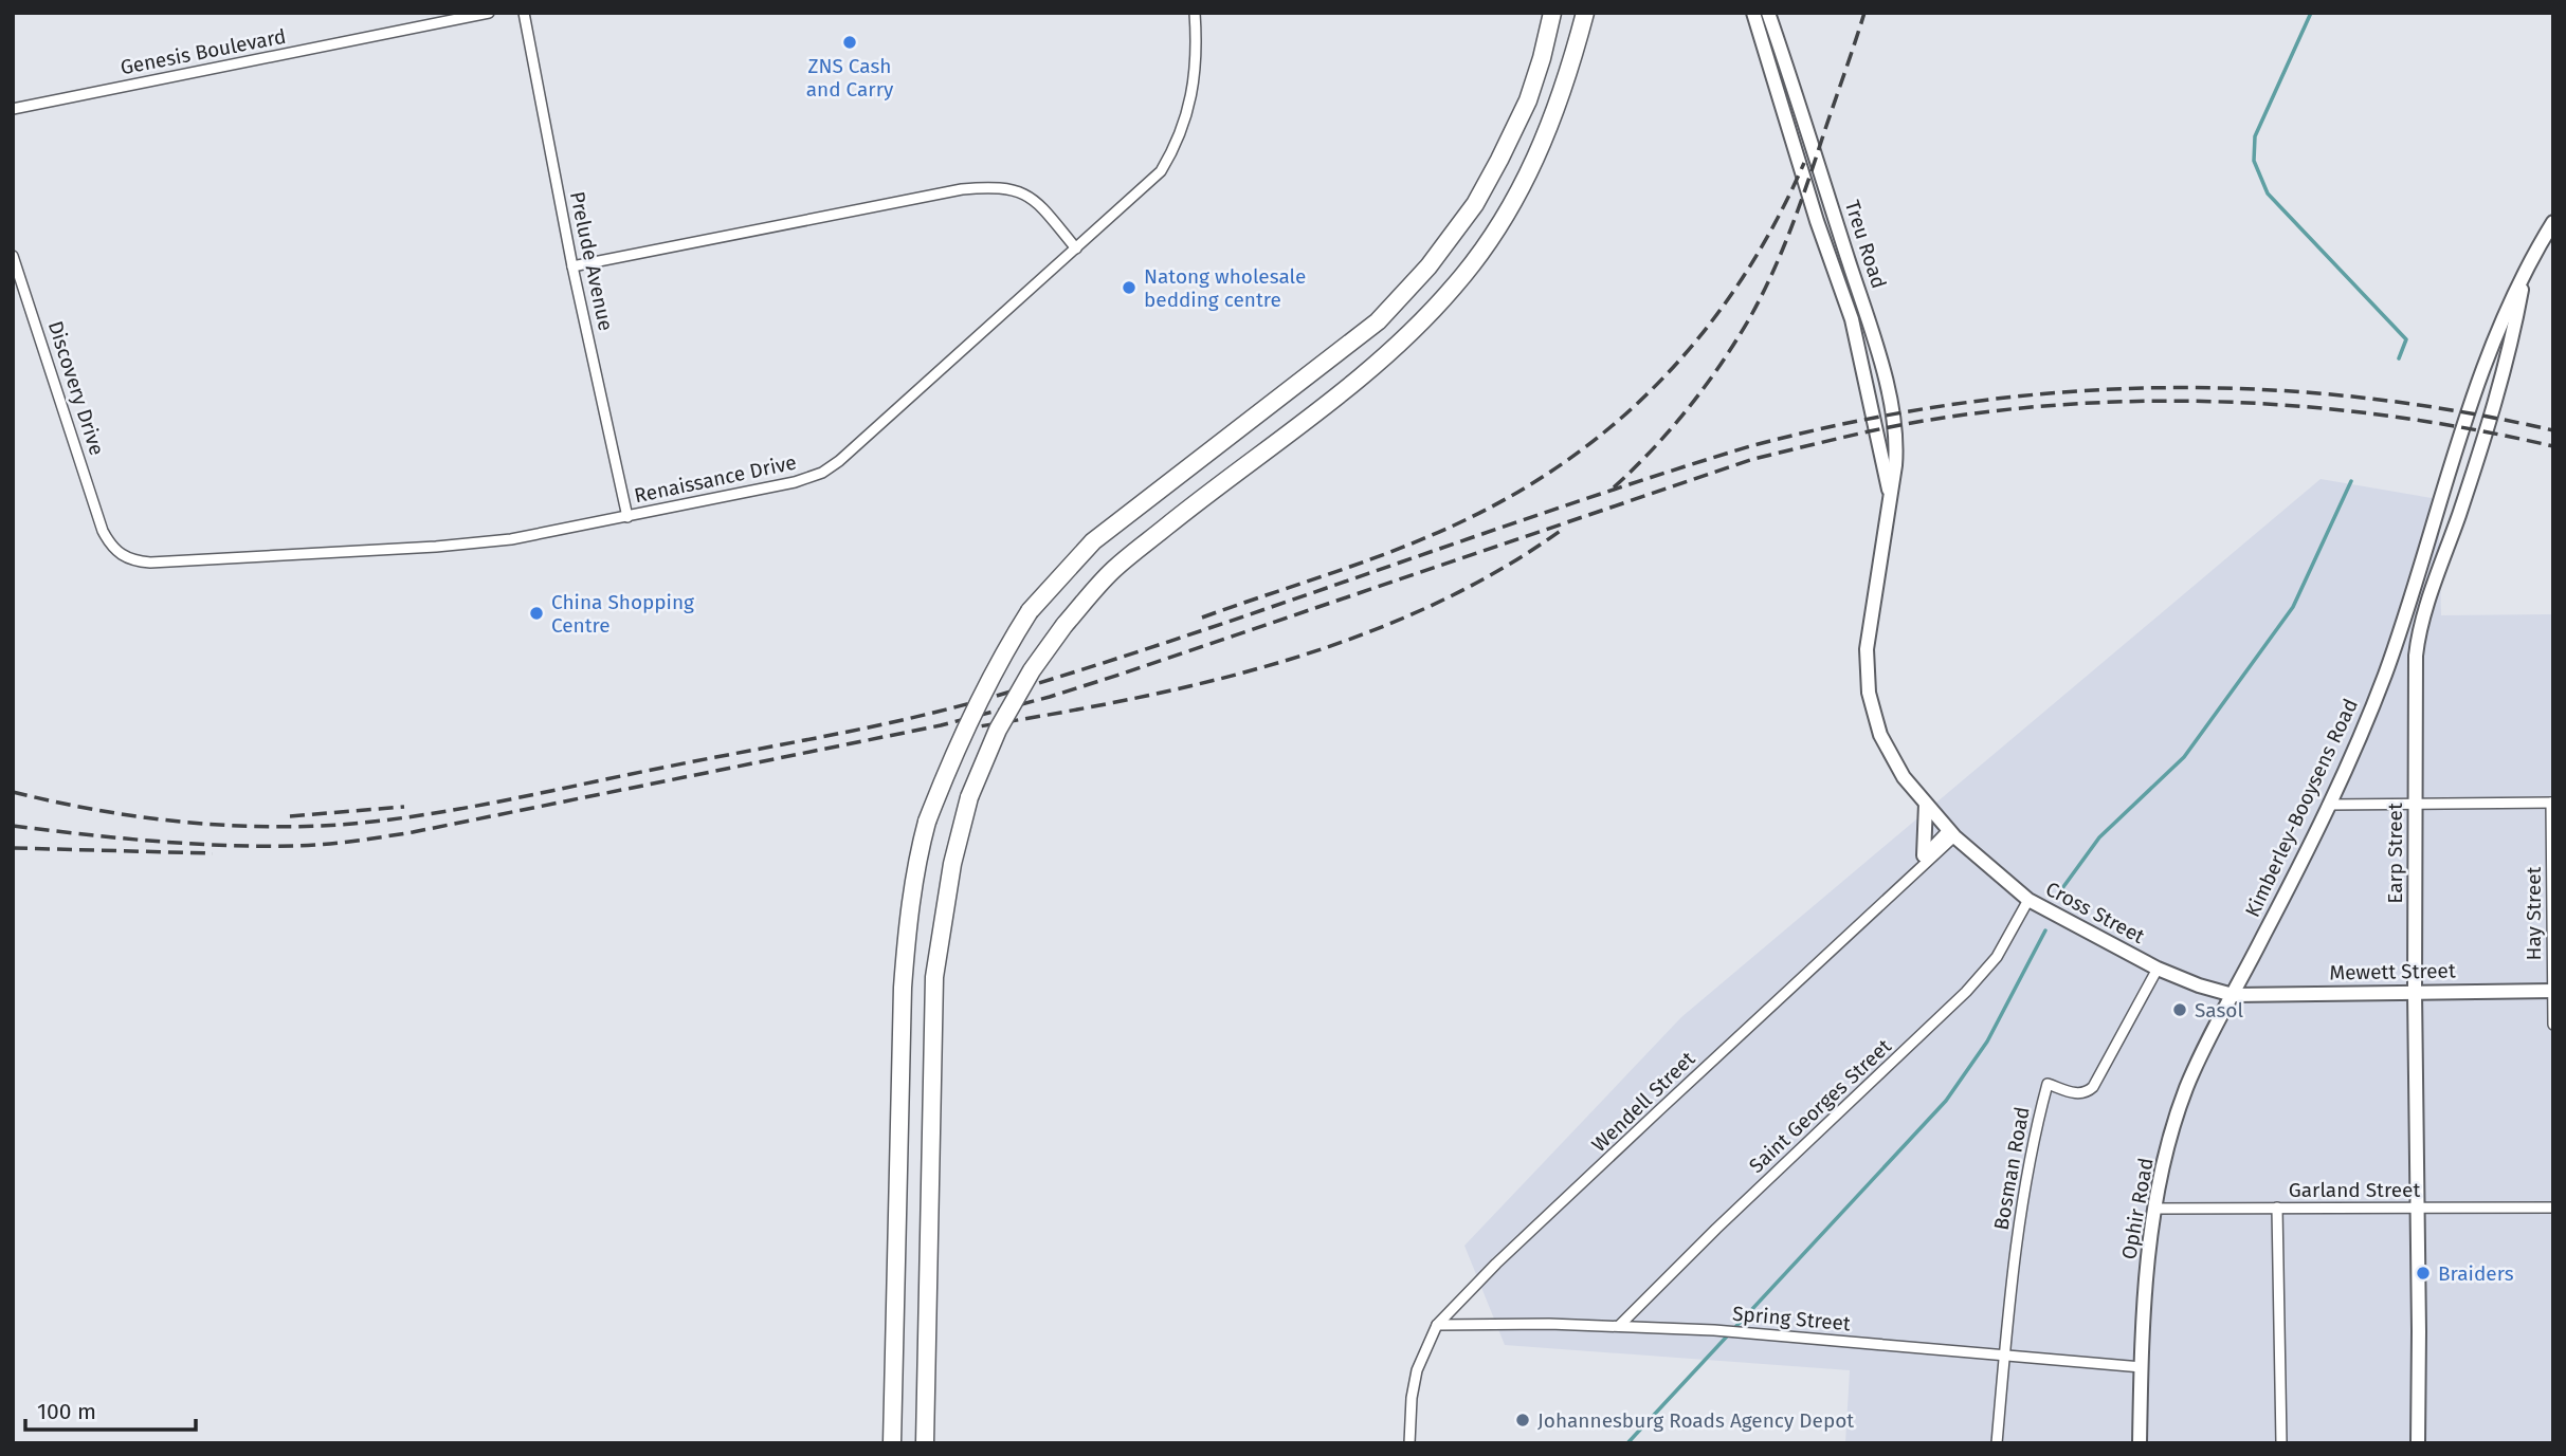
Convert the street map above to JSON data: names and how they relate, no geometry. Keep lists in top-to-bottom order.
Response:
{
  "streets": {
    "street": [
      "Genesis Boulevard",
      "Treu Road",
      "Prelude Avenue",
      "Discovery Drive",
      "Renaissance Drive",
      "Kimberley-Booysens Road",
      "Earp Street",
      "Cross Street",
      "Hay Street",
      "Mewett Street",
      "Wendell Street",
      "Saint Georges Street",
      "Bosman Road",
      "Garland Street",
      "Ophir Road",
      "Spring Street"
    ]
  },
  "crossings": [
    ["Treu Road", "Cross Street"],
    ["Treu Road", "Wendell Street"],
    ["Prelude Avenue", "Renaissance Drive"],
    ["Discovery Drive", "Renaissance Drive"],
    ["Kimberley-Booysens Road", "Earp Street"],
    ["Kimberley-Booysens Road", "Cross Street"],
    ["Kimberley-Booysens Road", "Mewett Street"],
    ["Kimberley-Booysens Road", "Ophir Road"],
    ["Earp Street", "Mewett Street"],
    ["Earp Street", "Garland Street"],
    ["Cross Street", "Mewett Street"],
    ["Cross Street", "Wendell Street"],
    ["Cross Street", "Saint Georges Street"],
    ["Cross Street", "Bosman Road"],
    ["Cross Street", "Ophir Road"],
    ["Hay Street", "Mewett Street"],
    ["Mewett Street", "Ophir Road"],
    ["Wendell Street", "Spring Street"],
    ["Saint Georges Street", "Spring Street"],
    ["Bosman Road", "Spring Street"],
    ["Garland Street", "Ophir Road"],
    ["Ophir Road", "Spring Street"]
  ],
  "places": [
    "ZNS Cash and Carry",
    "Natong wholesale bedding centre",
    "China Shopping Centre",
    "Sasol",
    "Braiders",
    "Johannesburg Roads Agency Depot"
  ],
  "scale_bar": "100 m"
}
